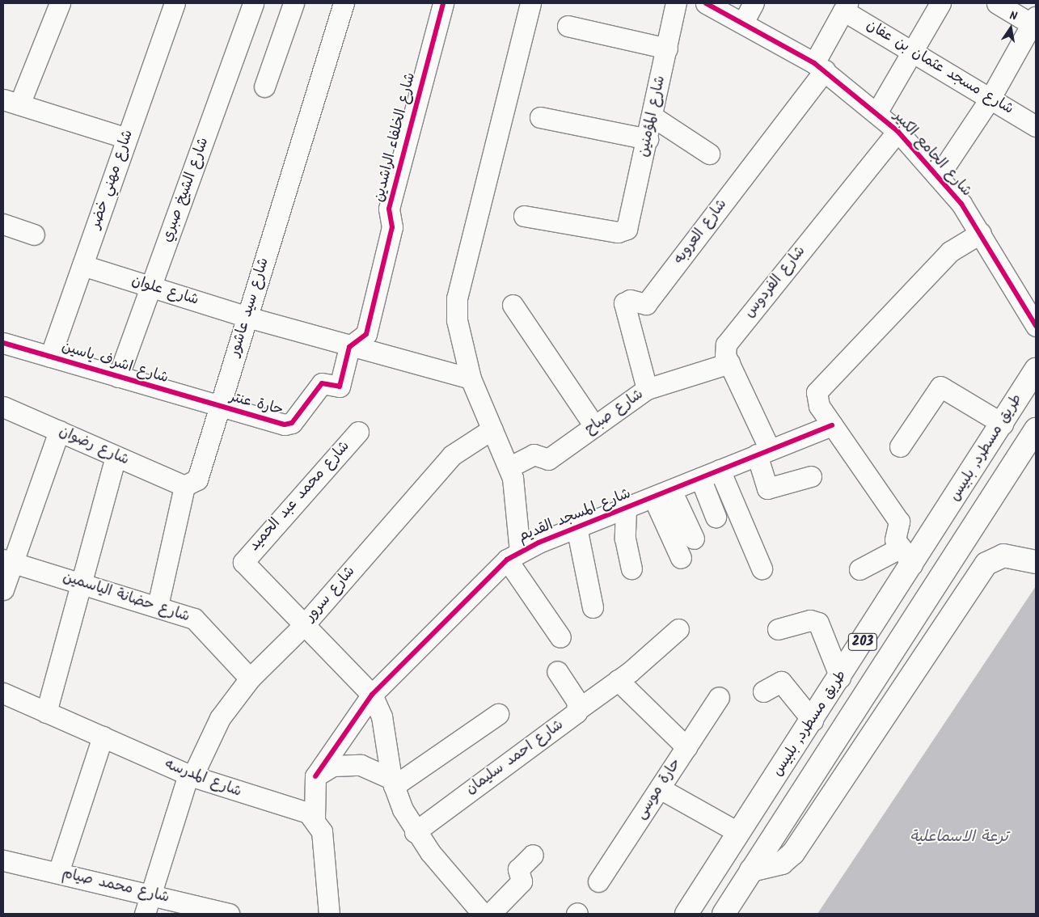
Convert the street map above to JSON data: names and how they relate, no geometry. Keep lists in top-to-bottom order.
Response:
{
  "streets": {
    "main road": ["طريق مسطرد, بلبيس", "203"],
    "street": [
      "شارع مسجد عثمان بن عفان",
      "شارع المؤمنين",
      "شارع الخلفاء الراشدين",
      "شارع الجامع الكبير",
      "شارع مهني خضر",
      "شارع الشيخ صبري",
      "شارع العروبه",
      "شارع الفردوس",
      "شارع علوان",
      "شارع سيد عاشور",
      "شارع اشرف ياسين",
      "حارة عنتر",
      "شارع صباح",
      "شارع رضوان",
      "شارع محمد عبد الحميد",
      "شارع المسجد القديم",
      "شارع سرور",
      "شارع حضانة الياسمين",
      "شارع احمد سليمان",
      "شارع المدرسه",
      "حارة موسى",
      "شارع محمد صيام"
    ]
  },
  "crossings": [
    ["شارع الخلفاء الراشدين", "شارع علوان"],
    ["شارع الخلفاء الراشدين", "حارة عنتر"],
    ["شارع الجامع الكبير", "شارع العروبه"],
    ["شارع الجامع الكبير", "شارع الفردوس"],
    ["شارع مهني خضر", "شارع علوان"],
    ["شارع مهني خضر", "شارع اشرف ياسين"],
    ["شارع الشيخ صبري", "شارع علوان"],
    ["شارع الشيخ صبري", "شارع اشرف ياسين"],
    ["شارع العروبه", "شارع صباح"],
    ["شارع الفردوس", "شارع صباح"],
    ["شارع الفردوس", "شارع المسجد القديم"],
    ["شارع علوان", "شارع سيد عاشور"],
    ["شارع علوان", "حارة عنتر"],
    ["شارع سيد عاشور", "شارع اشرف ياسين"],
    ["شارع سيد عاشور", "حارة عنتر"],
    ["شارع سيد عاشور", "شارع رضوان"],
    ["شارع اشرف ياسين", "حارة عنتر"],
    ["شارع محمد عبد الحميد", "شارع سرور"],
    ["شارع سرور", "شارع حضانة الياسمين"],
    ["شارع سرور", "شارع المدرسه"],
    ["شارع سرور", "شارع محمد صيام"]
  ],
  "water": ["ترعة الاسماعلية"],
  "north": "top"
}
